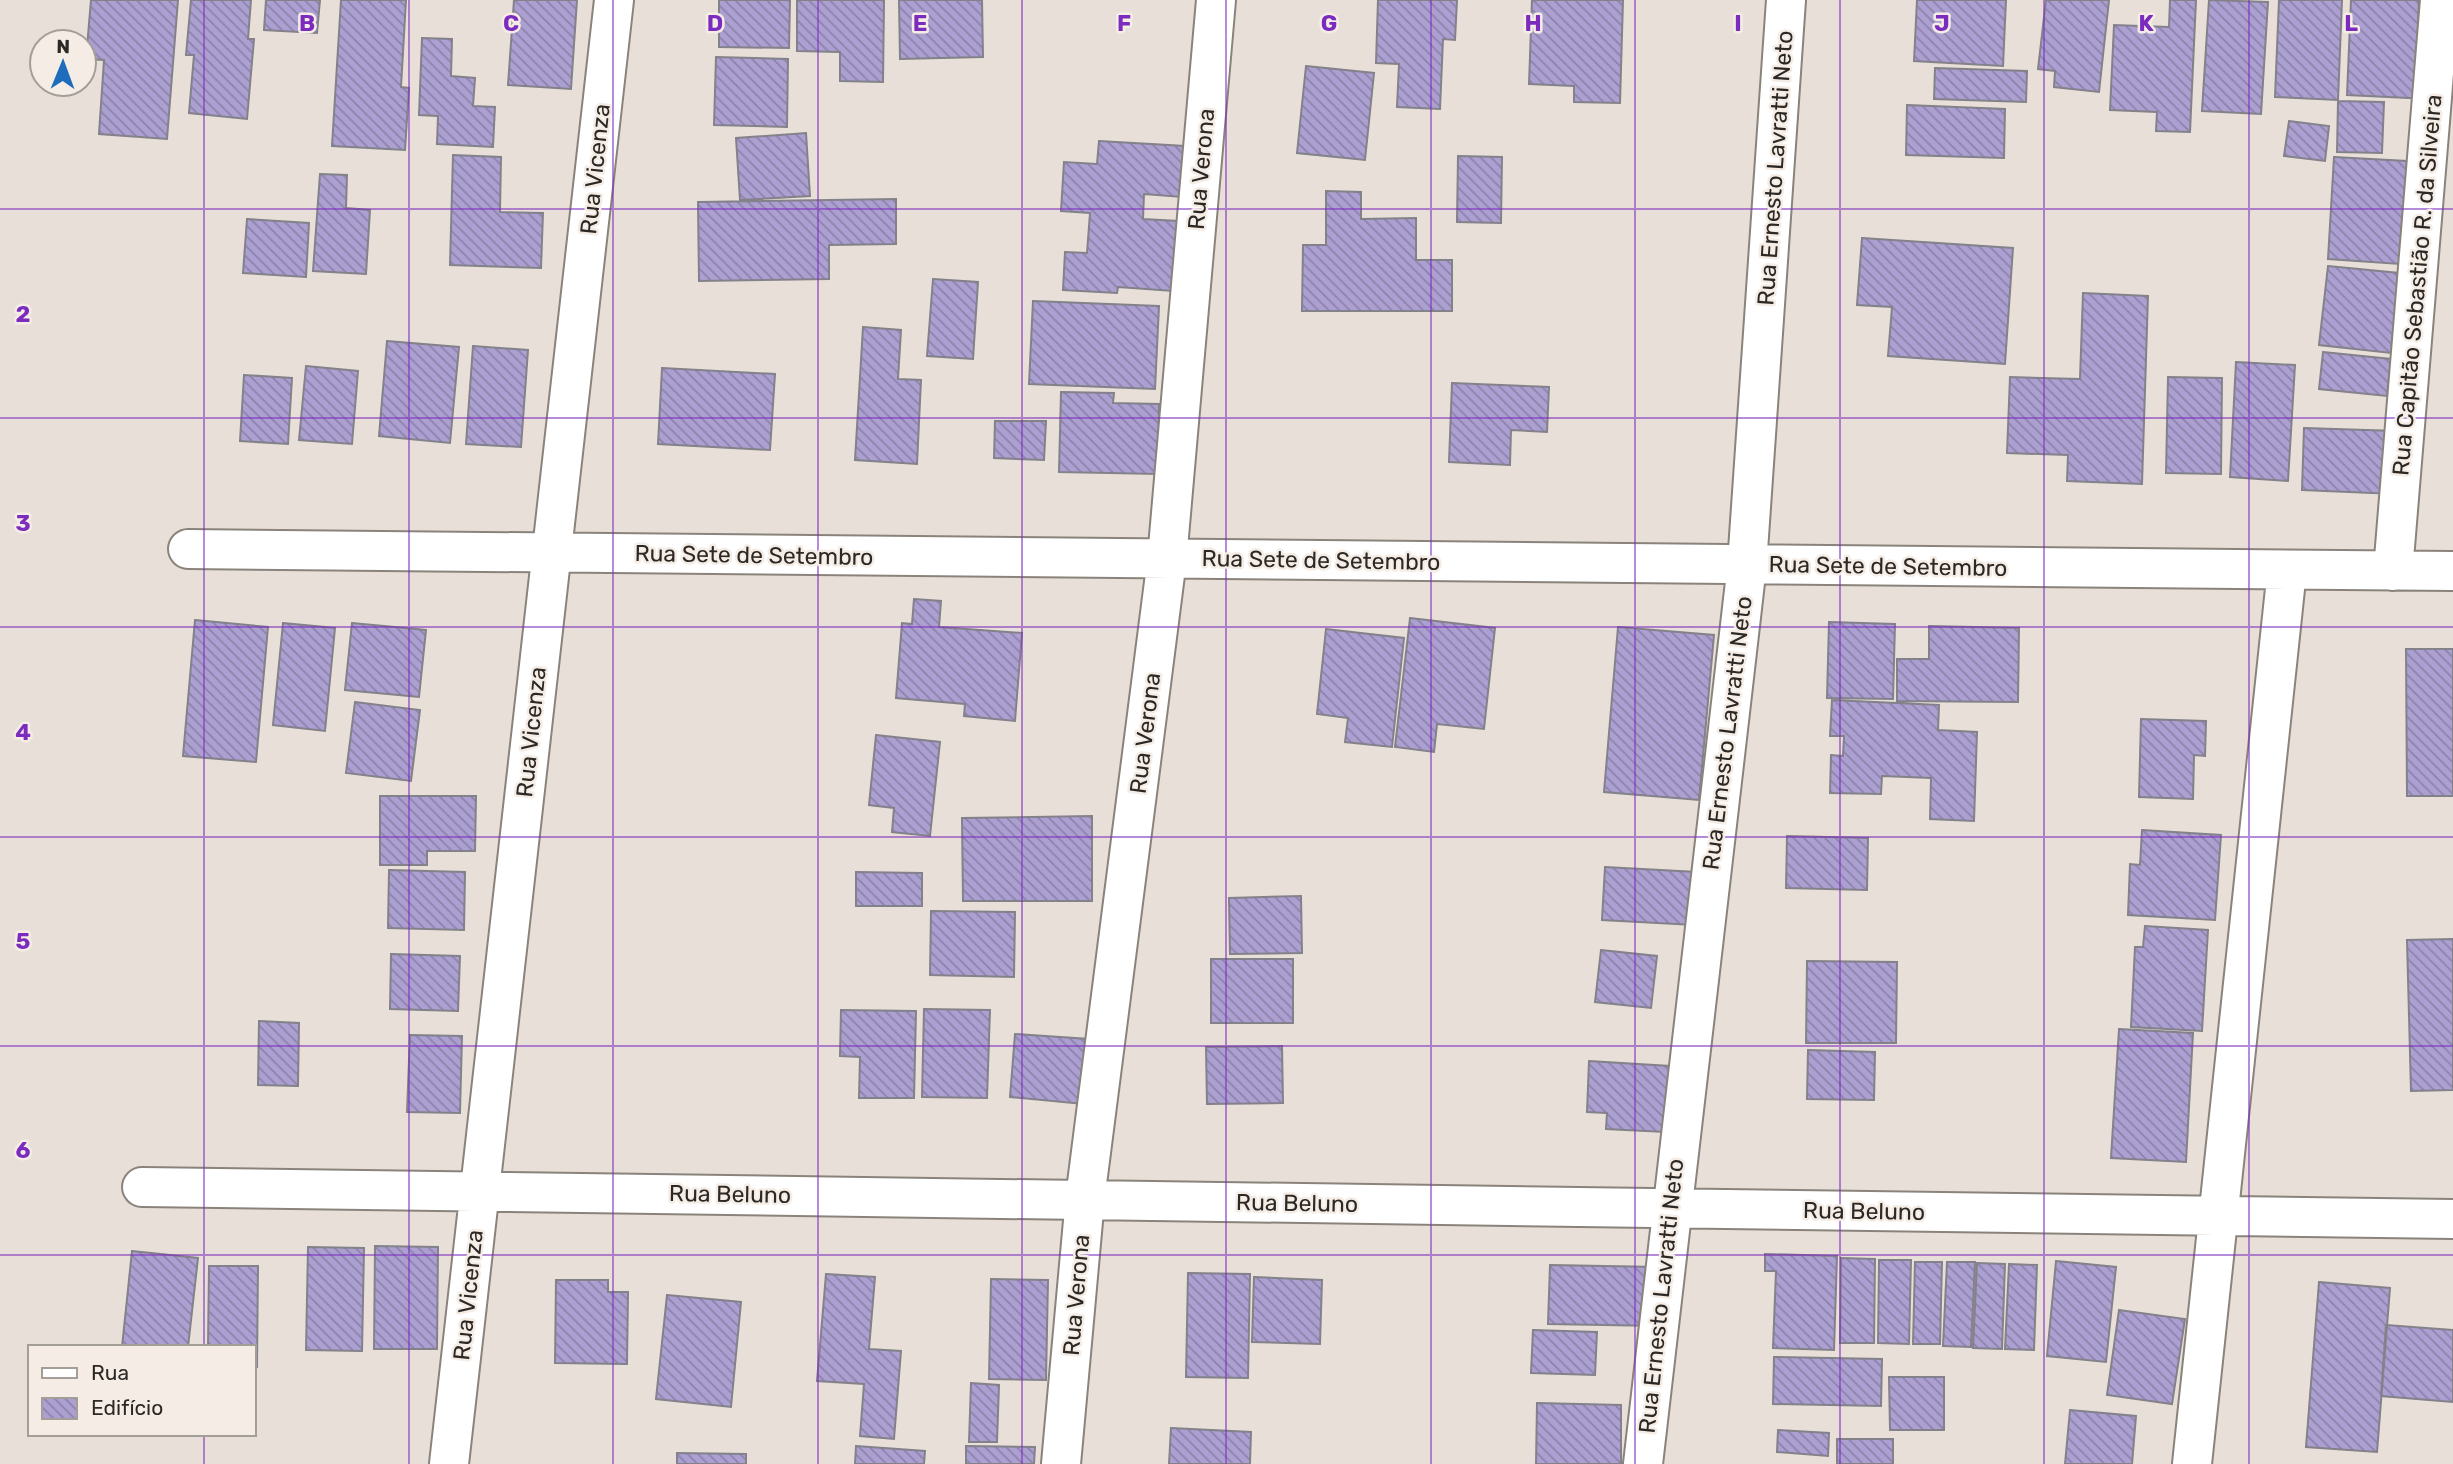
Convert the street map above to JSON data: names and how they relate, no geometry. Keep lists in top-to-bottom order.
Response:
{
  "streets": {
    "street": [
      "Rua Ernesto Lavratti Neto",
      "Rua Vicenza",
      "Rua Verona",
      "Rua Capitão Sebastião R. da Silveira",
      "Rua Sete de Setembro",
      "Rua Beluno"
    ]
  },
  "crossings": [
    ["Rua Ernesto Lavratti Neto", "Rua Sete de Setembro"],
    ["Rua Ernesto Lavratti Neto", "Rua Beluno"],
    ["Rua Vicenza", "Rua Sete de Setembro"],
    ["Rua Vicenza", "Rua Beluno"],
    ["Rua Verona", "Rua Sete de Setembro"],
    ["Rua Verona", "Rua Beluno"],
    ["Rua Capitão Sebastião R. da Silveira", "Rua Sete de Setembro"]
  ],
  "legend": ["Rua", "Edifício"],
  "north": "top",
  "grid": {
    "columns": [
      "B",
      "C",
      "D",
      "E",
      "F",
      "G",
      "H",
      "I",
      "J",
      "K",
      "L"
    ],
    "rows": [
      "2",
      "3",
      "4",
      "5",
      "6"
    ]
  }
}
